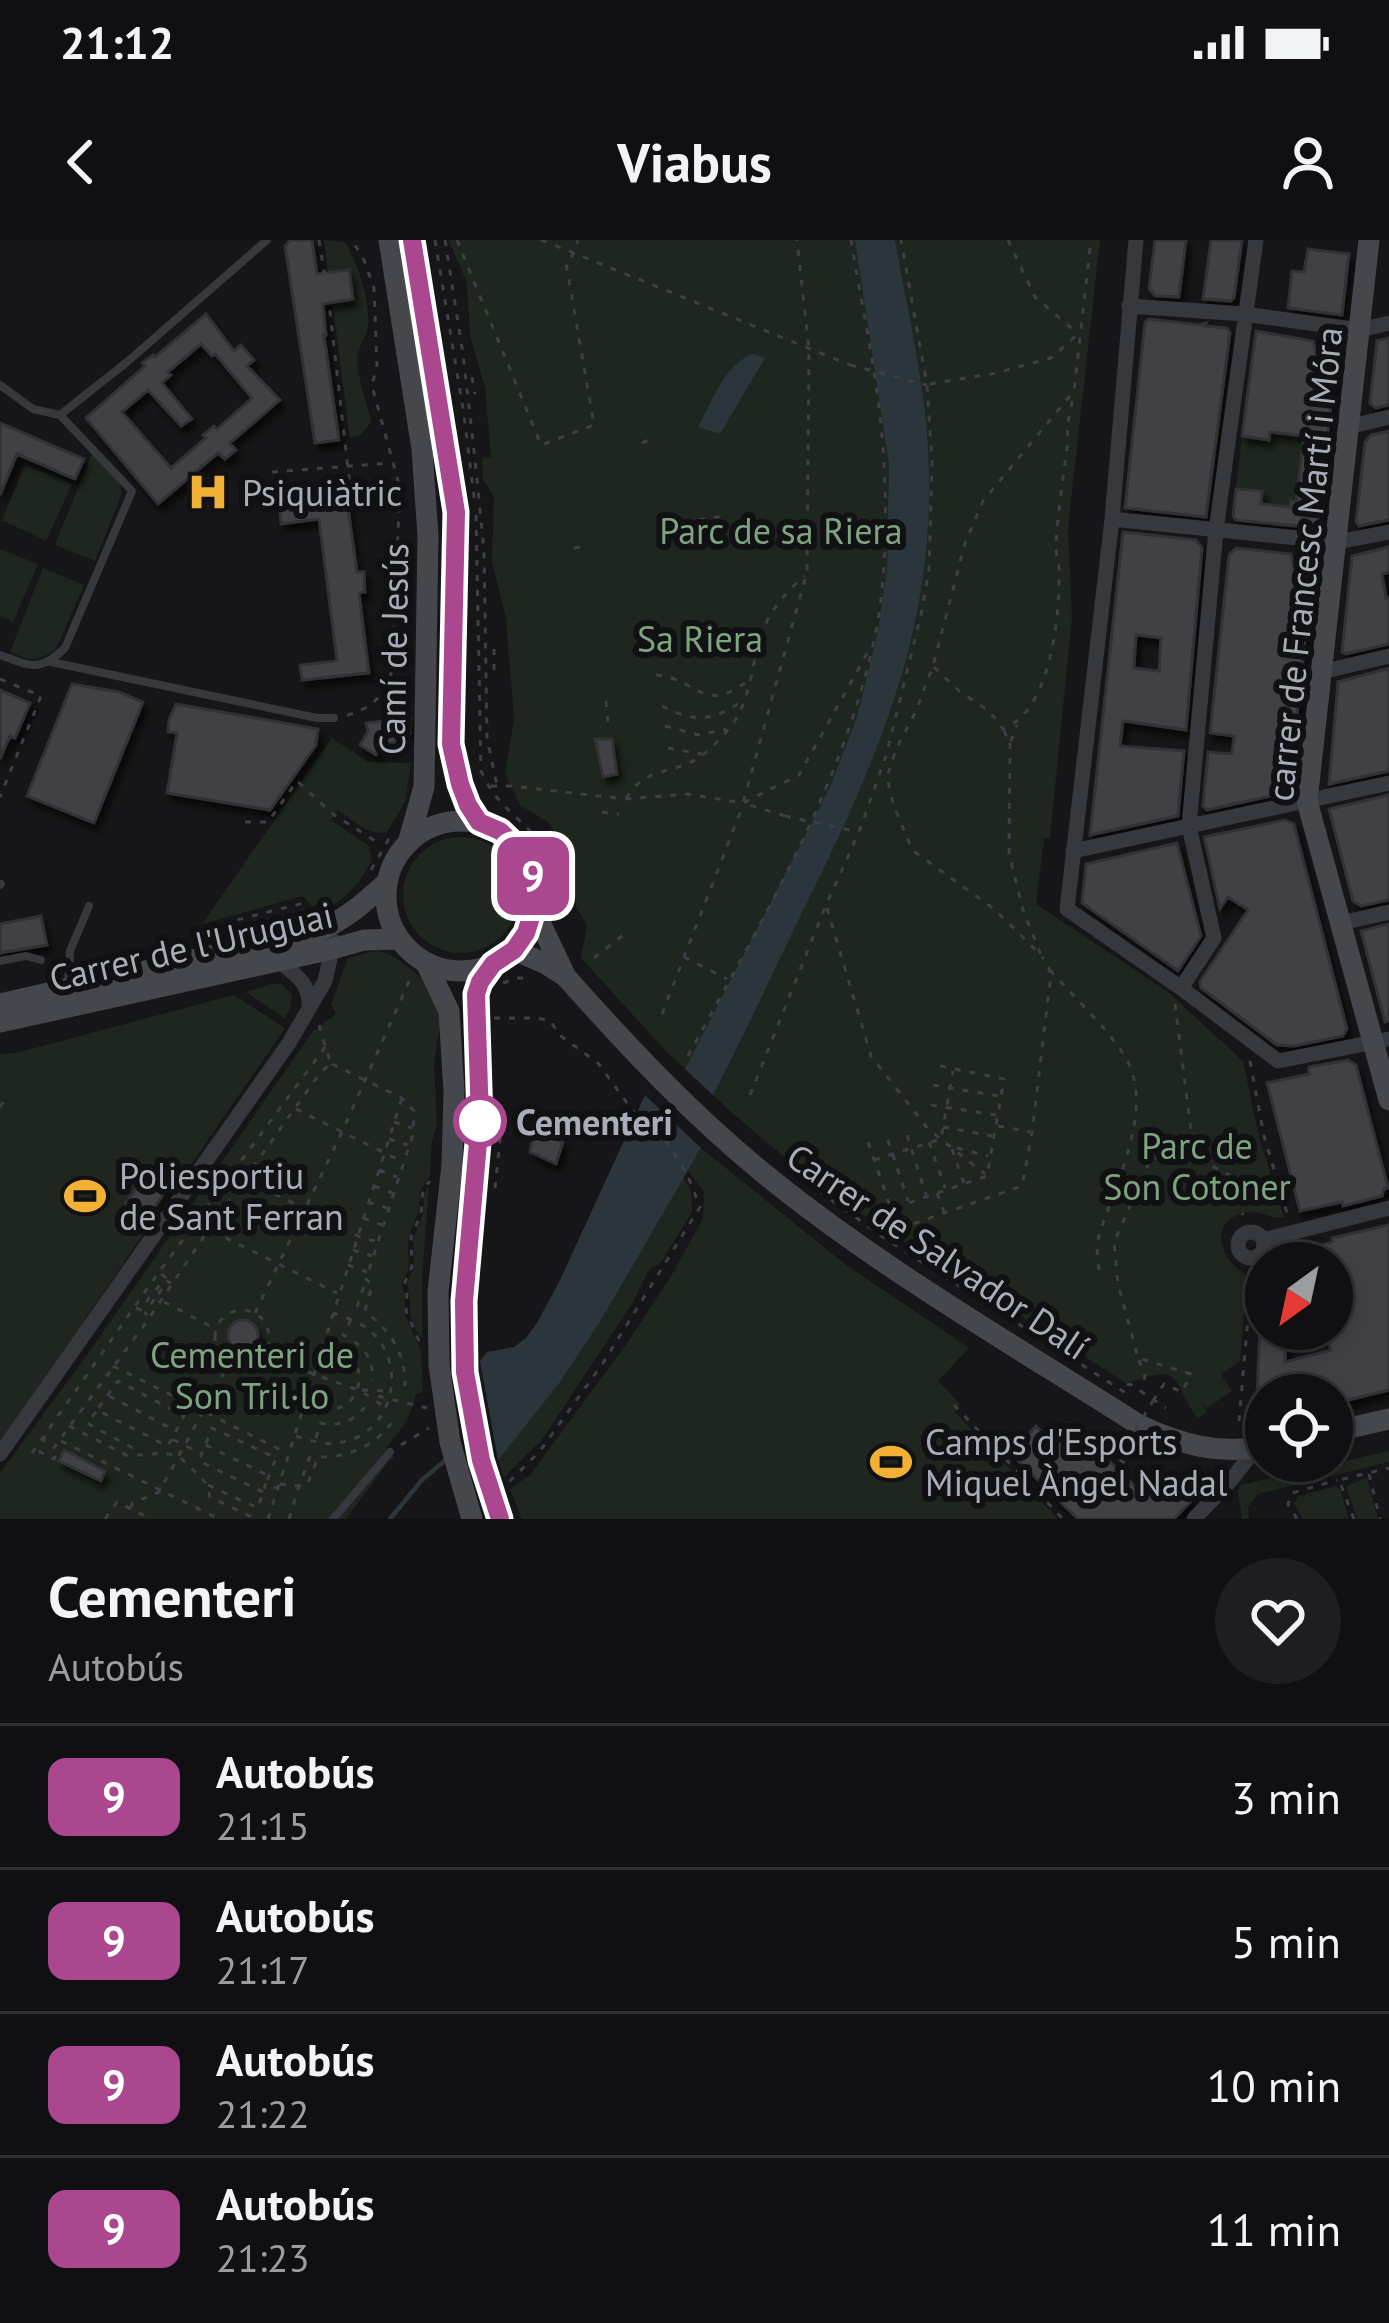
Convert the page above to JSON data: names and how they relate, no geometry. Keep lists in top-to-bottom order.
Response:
{
  "streets": {
    "main road": [
      "carrer de Francesc Martí i Móra",
      "Camí de Jesús",
      "Carrer de l'Uruguai",
      "Carrer de Salvador Dalí"
    ]
  },
  "crossings": [
    ["Camí de Jesús", "Carrer de l'Uruguai"],
    ["Camí de Jesús", "Carrer de Salvador Dalí"],
    ["Carrer de l'Uruguai", "Carrer de Salvador Dalí"]
  ],
  "parks": [
    "Parc de sa Riera",
    "Sa Riera",
    "Parc de Son Cotoner",
    "Cementeri de Son Tril·lo"
  ],
  "places": {
    "hospital": ["Psiquiàtric"],
    "other": ["Cementeri"],
    "sports": ["Poliesportiu de Sant Ferran", "Camps d'Esports Miquel Àngel Nadal"]
  },
  "lines": ["bus line 9"],
  "north": "bottom left",
  "page": {
    "status": "21:12",
    "header": "Viabus",
    "on_map": "9",
    "heading": ["Cementeri", "Autobús"],
    "list": [
      {
        "mark": "9",
        "name": "Autobús",
        "note": "21:15",
        "value": "3 min"
      },
      {
        "mark": "9",
        "name": "Autobús",
        "note": "21:17",
        "value": "5 min"
      },
      {
        "mark": "9",
        "name": "Autobús",
        "note": "21:22",
        "value": "10 min"
      },
      {
        "mark": "9",
        "name": "Autobús",
        "note": "21:23",
        "value": "11 min"
      }
    ]
  }
}
